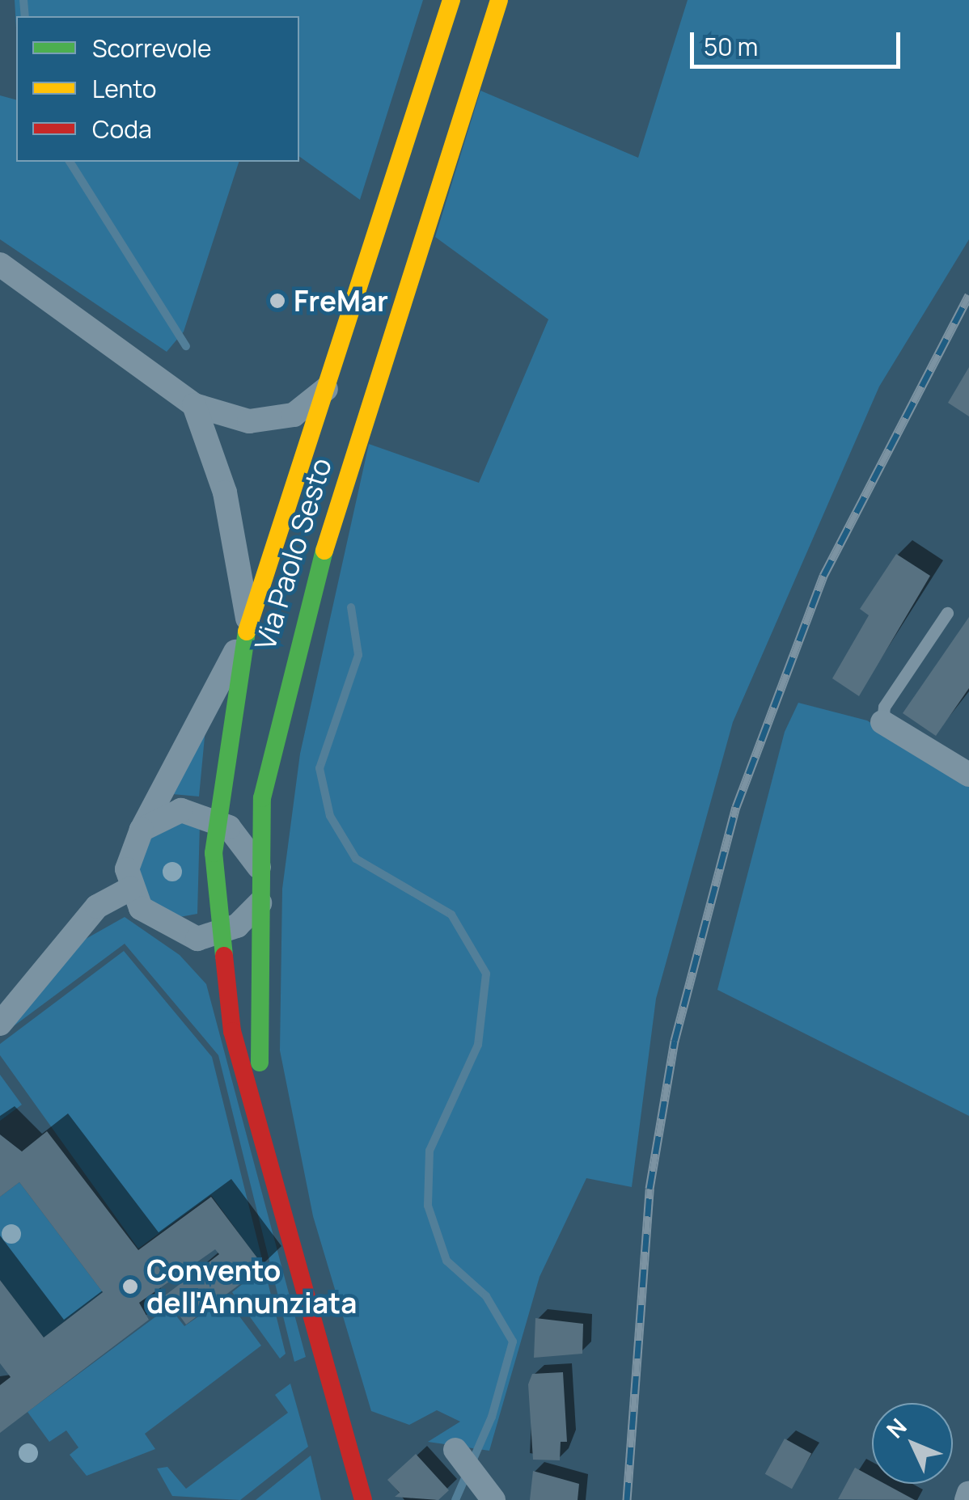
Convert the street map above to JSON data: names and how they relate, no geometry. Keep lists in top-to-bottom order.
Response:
{
  "streets": {
    "street": ["Via Paolo Sesto"]
  },
  "places": ["FreMar", "Convento dell'Annunziata"],
  "legend": ["Scorrevole", "Lento", "Coda"],
  "scale_bar": "50 m",
  "north": "top left"
}
